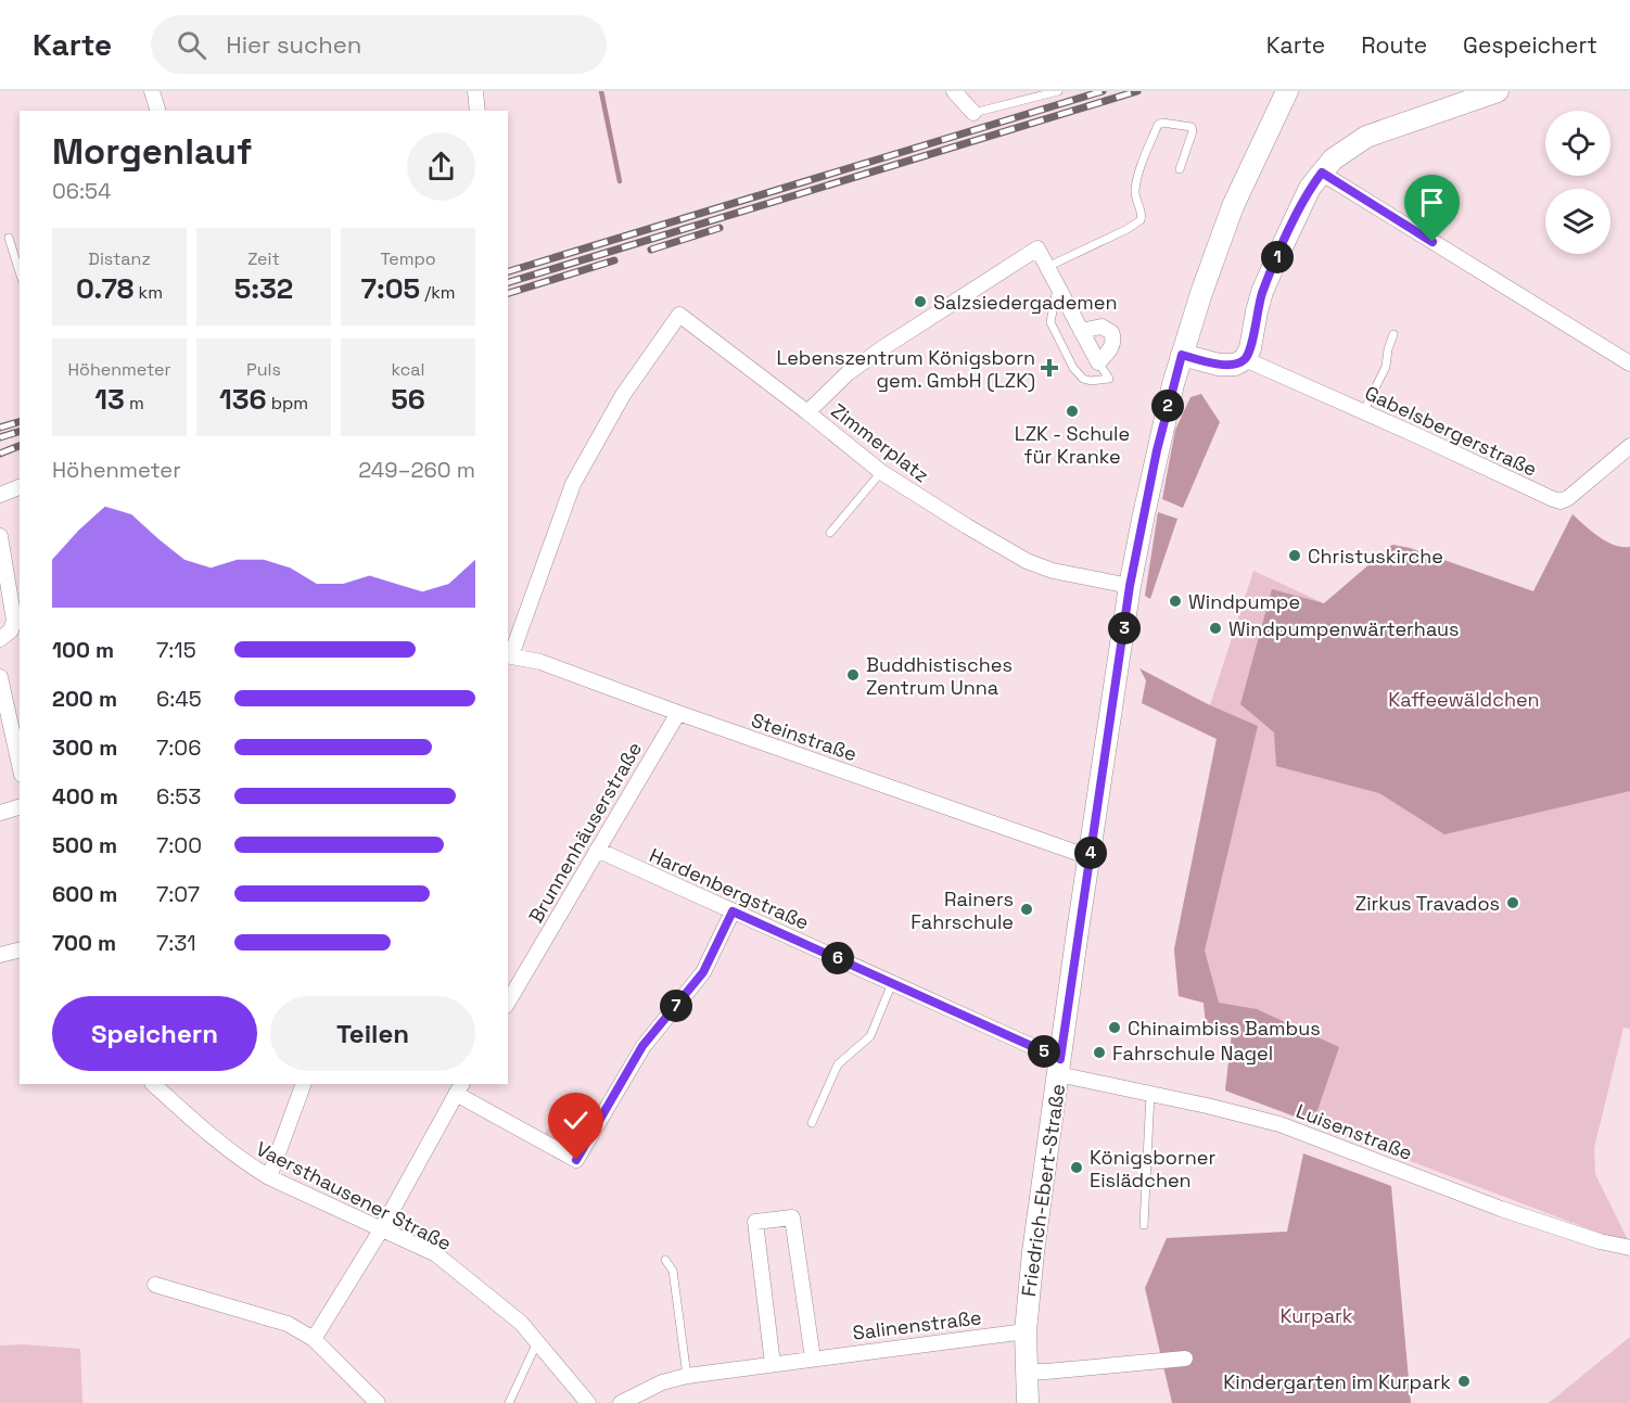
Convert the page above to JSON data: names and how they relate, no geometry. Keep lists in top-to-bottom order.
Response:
{
  "streets": {
    "main road": ["Friedrich-Ebert-Straße"],
    "street": [
      "Gabelsbergerstraße",
      "Zimmerplatz",
      "Steinstraße",
      "Brunnenhäuserstraße",
      "Hardenbergstraße",
      "Luisenstraße",
      "Vaersthausener Straße",
      "Salinenstraße"
    ]
  },
  "crossings": [
    ["Zimmerplatz", "Friedrich-Ebert-Straße"],
    ["Steinstraße", "Brunnenhäuserstraße"],
    ["Steinstraße", "Friedrich-Ebert-Straße"],
    ["Brunnenhäuserstraße", "Hardenbergstraße"],
    ["Hardenbergstraße", "Luisenstraße"],
    ["Hardenbergstraße", "Friedrich-Ebert-Straße"],
    ["Luisenstraße", "Friedrich-Ebert-Straße"],
    ["Friedrich-Ebert-Straße", "Salinenstraße"]
  ],
  "parks": ["Kaffeewäldchen", "Kurpark"],
  "places": {
    "other": [
      "Salzsiedergademen",
      "LZK - Schule für Kranke",
      "Christuskirche",
      "Windpumpe",
      "Windpumpenwärterhaus",
      "Buddhistisches Zentrum Unna",
      "Zirkus Travados",
      "Rainers Fahrschule",
      "Chinaimbiss Bambus",
      "Fahrschule Nagel",
      "Königsborner Eislädchen",
      "Kindergarten im Kurpark"
    ],
    "health": ["Lebenszentrum Königsborn gem. GmbH (LZK)"]
  },
  "page": {
    "header": "Karte",
    "search": "Hier suchen",
    "nav": ["Karte", "Route", "Gespeichert"],
    "heading": ["Morgenlauf", "06:54"],
    "stats": [
      ["Distanz", "0.78 km"],
      ["Zeit", "5:32"],
      ["Tempo", "7:05 /km"],
      ["Höhenmeter", "13 m"],
      ["Puls", "136 bpm"],
      ["kcal", "56"]
    ],
    "pins": [
      "1",
      "2",
      "3",
      "4",
      "6",
      "7",
      "5"
    ],
    "chart": ["Höhenmeter", "249–260 m"],
    "list": [
      {
        "name": "100 m",
        "note": "7:15"
      },
      {
        "name": "200 m",
        "note": "6:45"
      },
      {
        "name": "300 m",
        "note": "7:06"
      },
      {
        "name": "400 m",
        "note": "6:53"
      },
      {
        "name": "500 m",
        "note": "7:00"
      },
      {
        "name": "600 m",
        "note": "7:07"
      },
      {
        "name": "700 m",
        "note": "7:31"
      }
    ],
    "buttons": ["Speichern", "Teilen"]
  }
}
